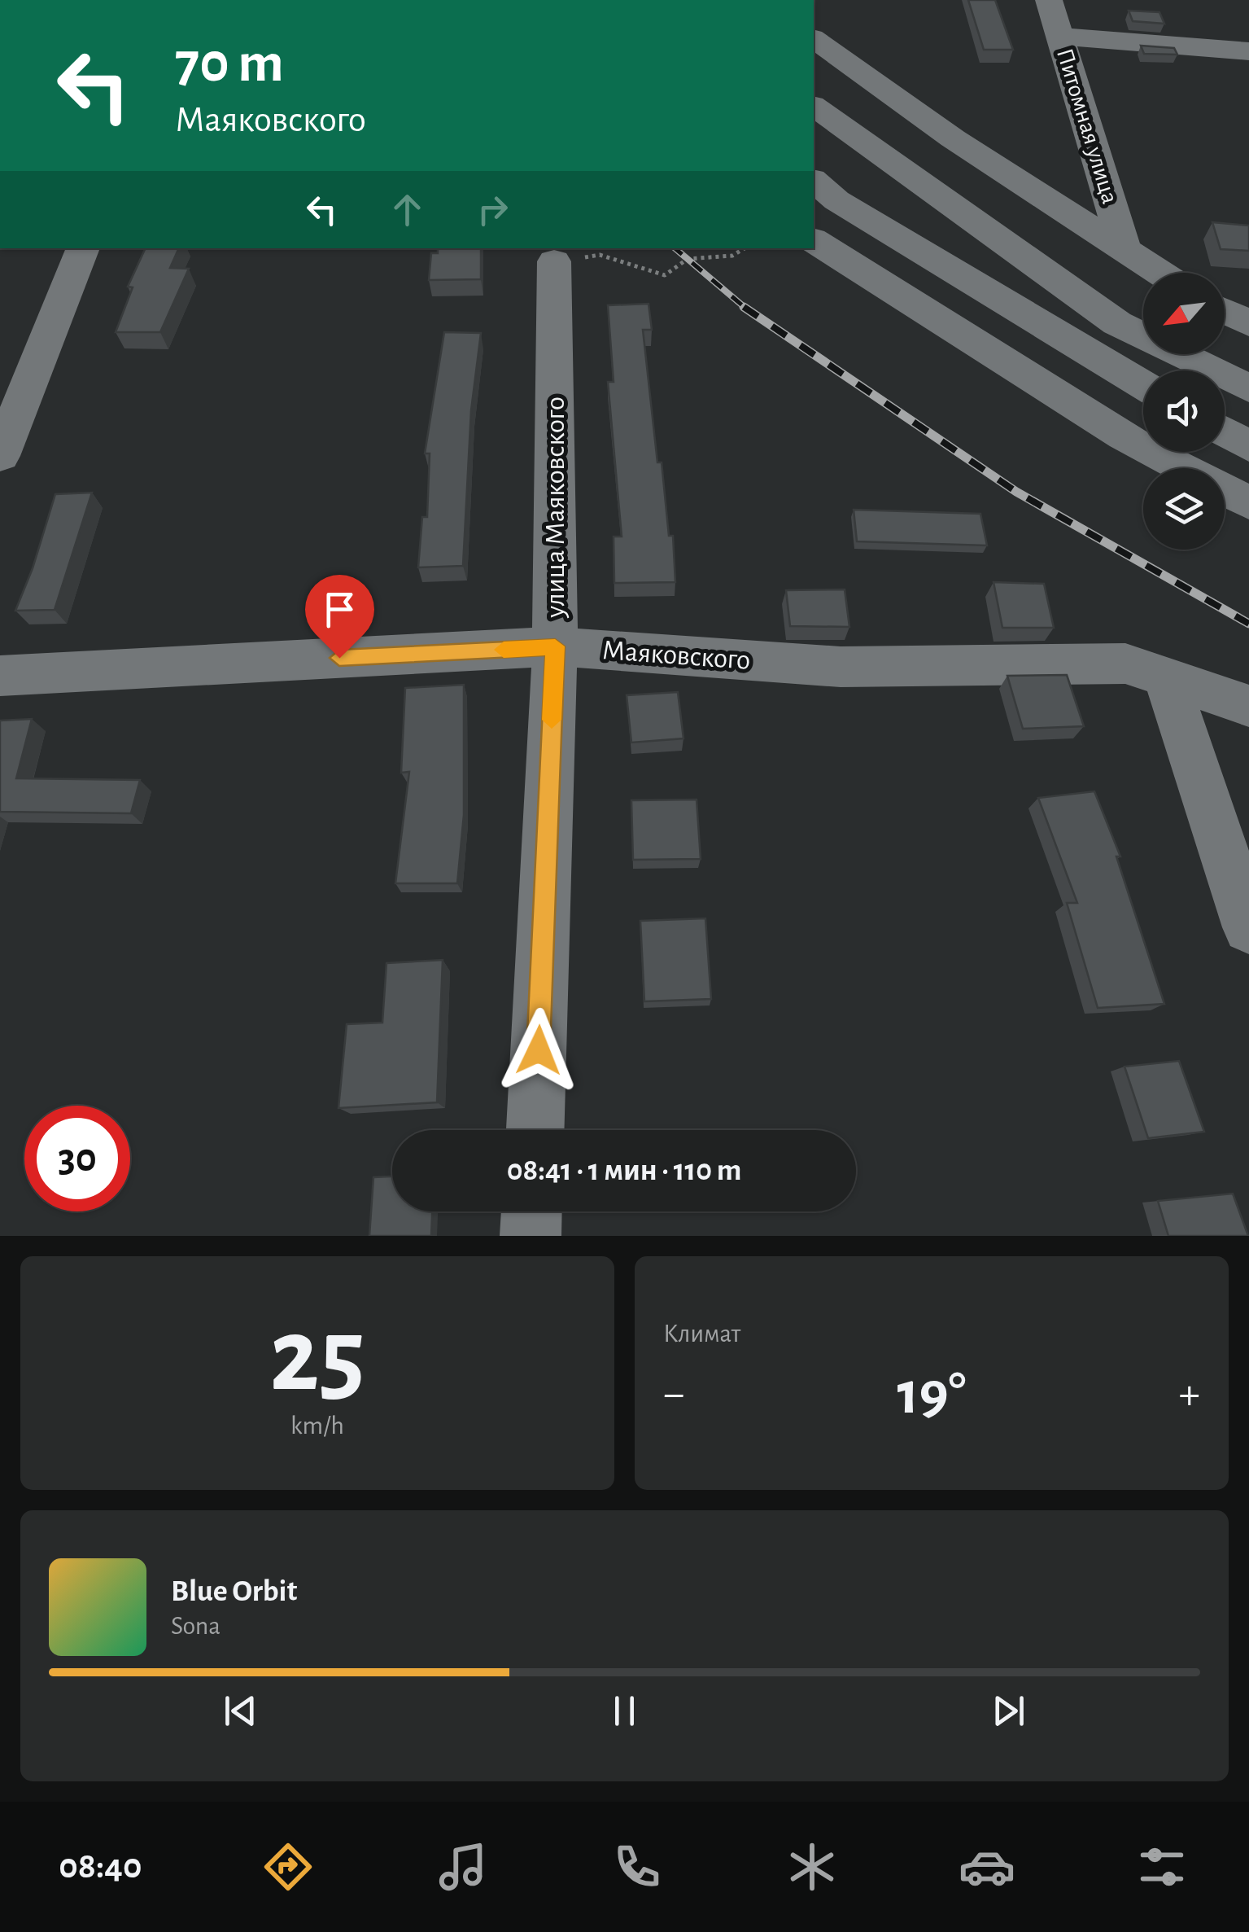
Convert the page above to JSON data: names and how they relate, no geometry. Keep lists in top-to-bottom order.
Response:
{
  "streets": {
    "street": ["Питомная улица", "улица Маяковского", "Маяковского"]
  },
  "crossings": [
    ["улица Маяковского", "Маяковского"]
  ],
  "north": "bottom left",
  "page": {
    "turn": ["70 m", "Маяковского"],
    "limit": "30",
    "trip": "08:41 · 1 мин · 110 m",
    "tile": [
      ["25", "km/h"],
      "Климат"
    ],
    "heat": ["−", "19°", "+"],
    "song": ["Blue Orbit", "Sona"],
    "tabs": "08:40"
  }
}
